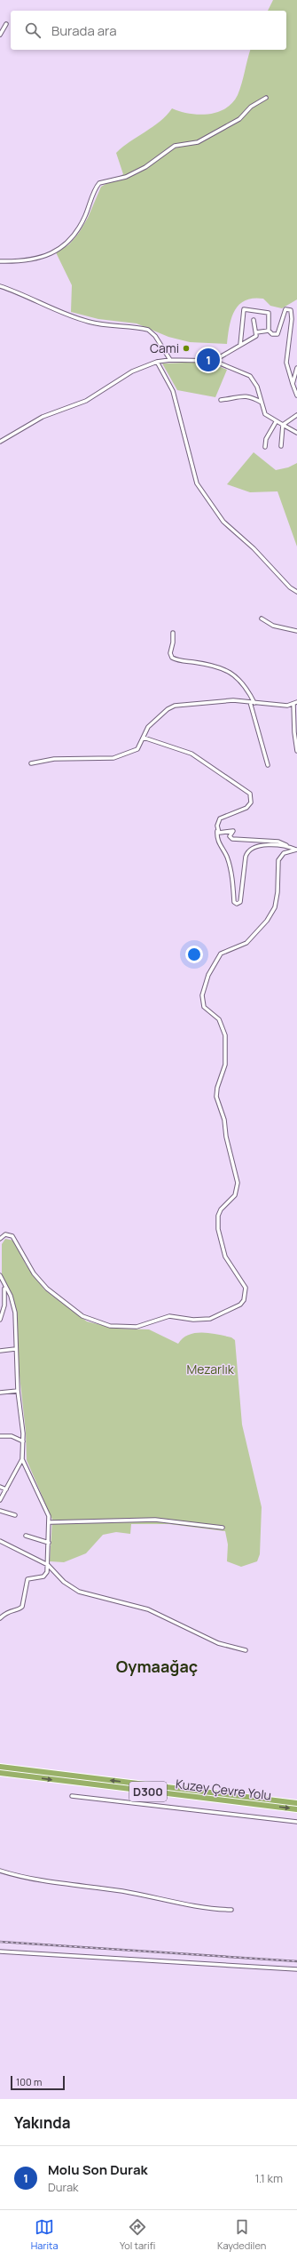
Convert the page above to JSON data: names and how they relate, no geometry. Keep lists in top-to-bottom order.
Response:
{
  "streets": {
    "highway": ["Kuzey Çevre Yolu", "D300"]
  },
  "districts": ["Oymaağaç"],
  "parks": ["Mezarlık"],
  "places": ["Cami"],
  "scale_bar": "100 m",
  "page": {
    "search": "Burada ara",
    "pins": "1",
    "scale": "100 m",
    "heading": "Yakında",
    "list": [
      {
        "mark": "1",
        "name": "Molu Son Durak",
        "note": "Durak",
        "value": "1.1 km"
      }
    ],
    "nav": ["Harita", "Yol tarifi", "Kaydedilen"]
  }
}
